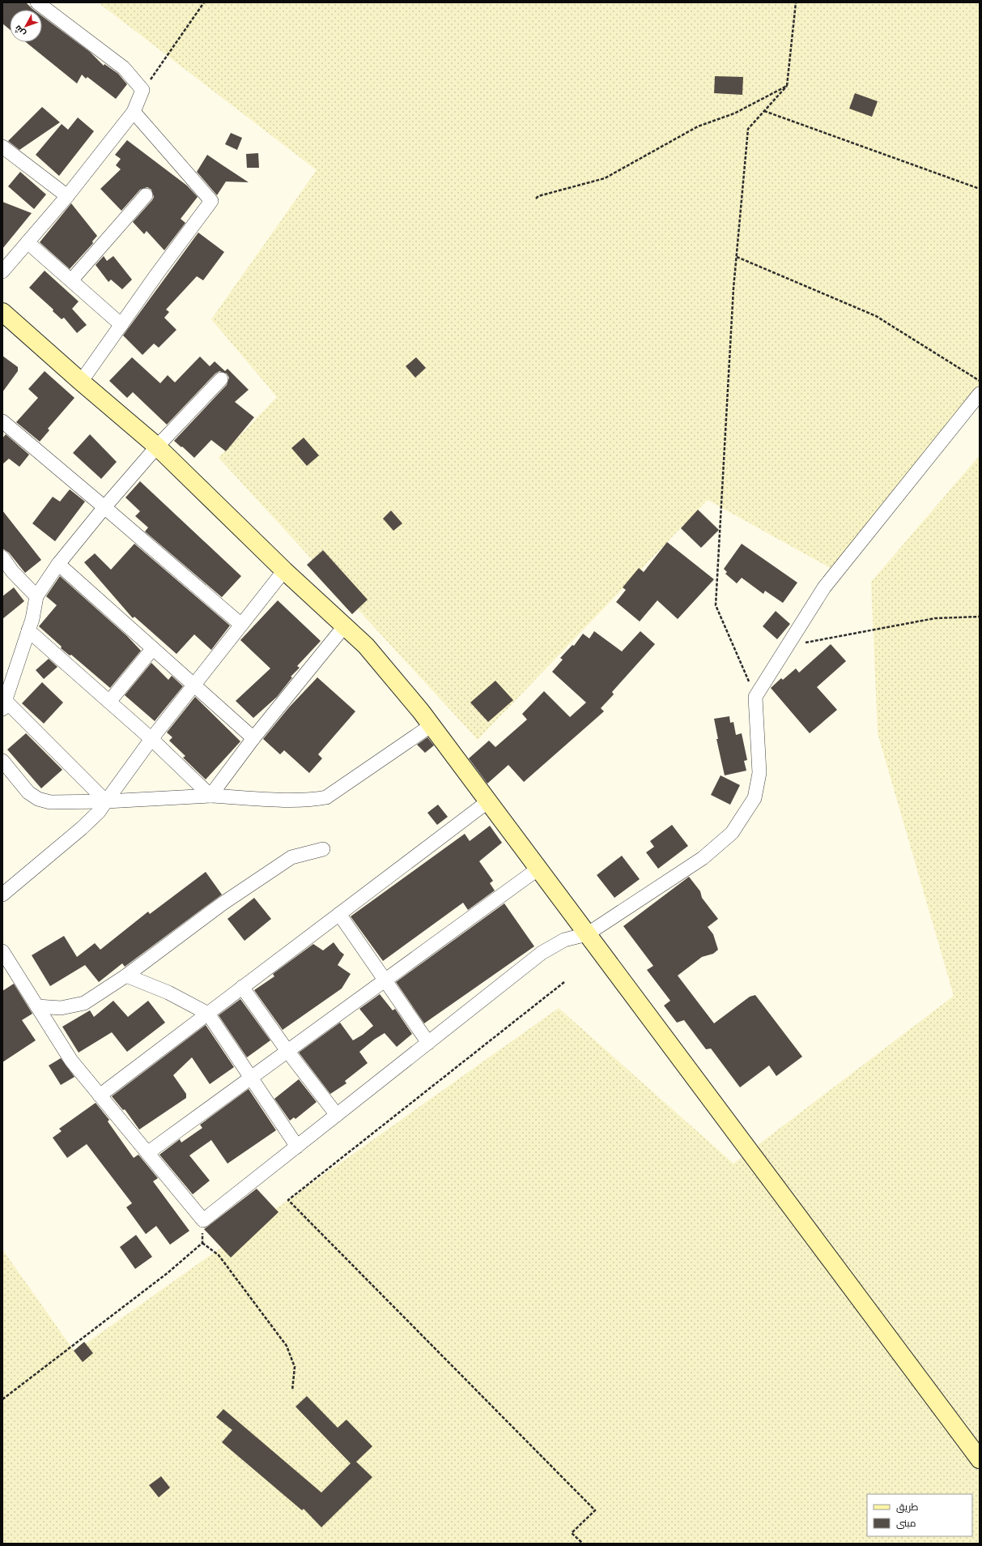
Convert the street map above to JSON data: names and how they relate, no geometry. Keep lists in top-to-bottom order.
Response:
{
  "legend": ["طريق", "مبنى"],
  "north": "bottom left"
}
